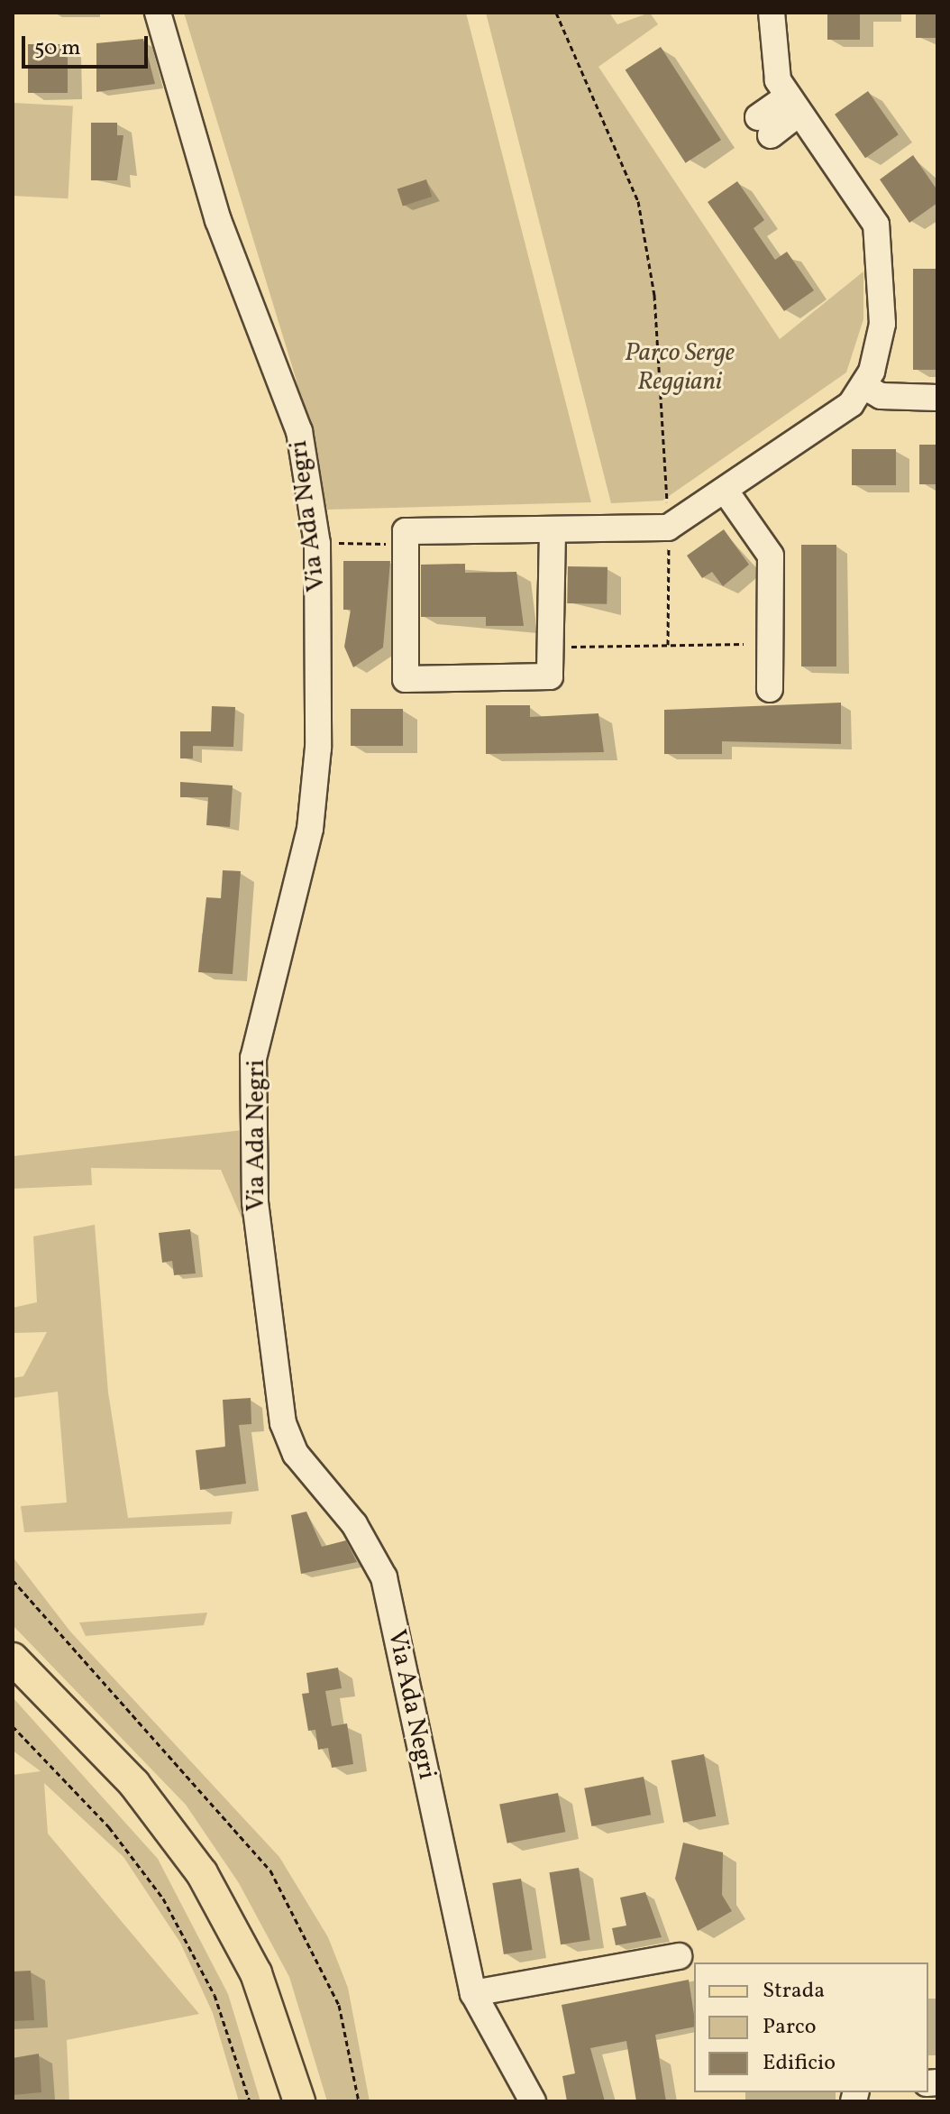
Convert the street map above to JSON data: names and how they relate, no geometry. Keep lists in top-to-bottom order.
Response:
{
  "streets": {
    "street": ["Via Ada Negri"]
  },
  "parks": ["Parco Serge Reggiani"],
  "legend": ["Strada", "Parco", "Edificio"],
  "scale_bar": "50 m"
}
